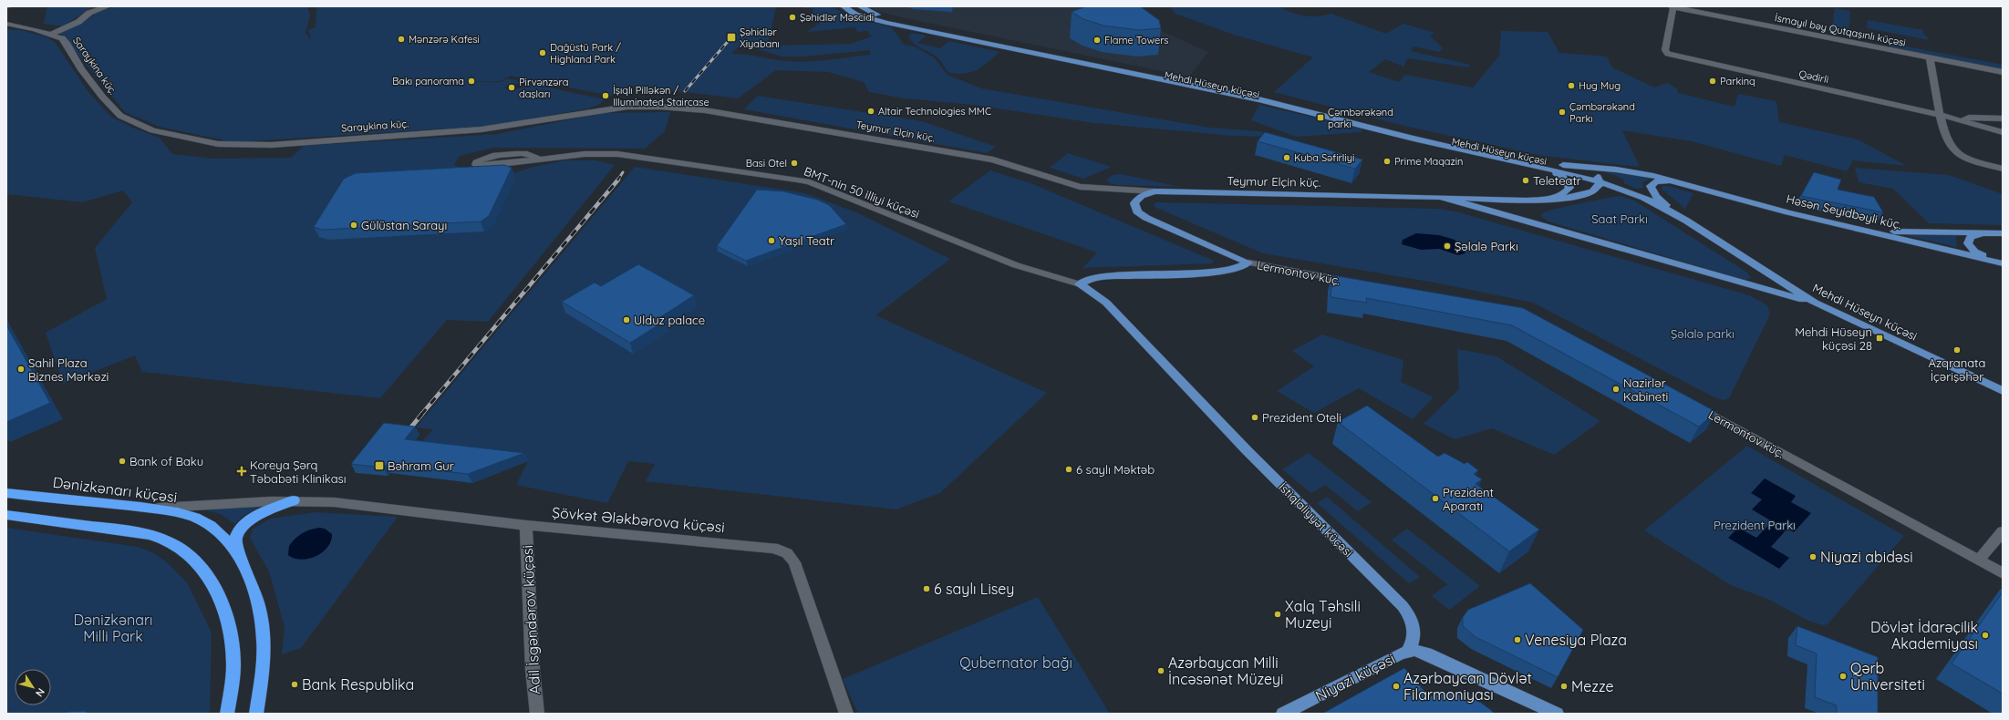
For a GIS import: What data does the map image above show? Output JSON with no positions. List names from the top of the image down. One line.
{"streets":{"highway":["Dənizkənarı küçəsi"],"main road":["Mehdi Hüseyn küçəsi","Teymur Elçin küç.","Həsən Seyidbəyli küç.","Lermontov küç.","İstiqlaliyyət küçəsi","Niyazi küçəsi"],"street":["İsmayıl bəy Qutqaşınlı küçəsi","Saraykina küç.","Qədirli","BMT-nin 50 illiyi küçəsi","Şövkət Ələkbərova küçəsi","Adil İsgəndərov küçəsi"]},"crossings":[["İsmayıl bəy Qutqaşınlı küçəsi","Qədirli"],["Saraykina küç.","Teymur Elçin küç."],["Teymur Elçin küç.","Lermontov küç."],["BMT-nin 50 illiyi küçəsi","Lermontov küç."],["BMT-nin 50 illiyi küçəsi","İstiqlaliyyət küçəsi"],["Lermontov küç.","İstiqlaliyyət küçəsi"],["Dənizkənarı küçəsi","Şövkət Ələkbərova küçəsi"],["Şövkət Ələkbərova küçəsi","Adil İsgəndərov küçəsi"],["İstiqlaliyyət küçəsi","Niyazi küçəsi"]],"parks":["Saat Parkı","Şəlalə parkı","Prezident Parkı","Dənizkənarı Milli Park","Qubernator bağı"],"places":{"other":["Şəhidlər Məscidi","Mənzərə Kafesi","Flame Towers","Dağüstü Park / Highland Park","Bakı panorama","Parkinq","Hug Mug","Pirvənzəra daşları","İşıqlı Pilləkən / Illuminated Staircase","Altair Technologies MMC","Çəmbərəkənd Parkı","Kuba Səfirliyi","Prime Maqazin","Basi Otel","Teleteatr","Gülüstan Sarayı","Yaşıl Teatr","Şəlalə Parkı","Ulduz palace","Azqranata İçərişəhər","Sahil Plaza Biznes Mərkəzi","Nazirlər Kabineti","Prezident Oteli","Bank of Baku","6 saylı Məktəb","Prezident Aparatı","Niyazi abidəsi","6 saylı Lisey","Xalq Təhsili Muzeyi","Dövlət İdarəçilik Akademiyası","Venesiya Plaza","Azərbaycan Milli İncəsənət Müzeyi","Qərb Universiteti","Bank Respublika","Azərbaycan Dövlət Filarmoniyası","Mezze"],"transit":["Şəhidlər Xiyabanı","Çəmbərəkənd parkı","Mehdi Hüseyn küçəsi 28","Bəhram Gur"],"health":["Koreya Şərq Təbabəti Klinikası"]},"north":"bottom right"}
